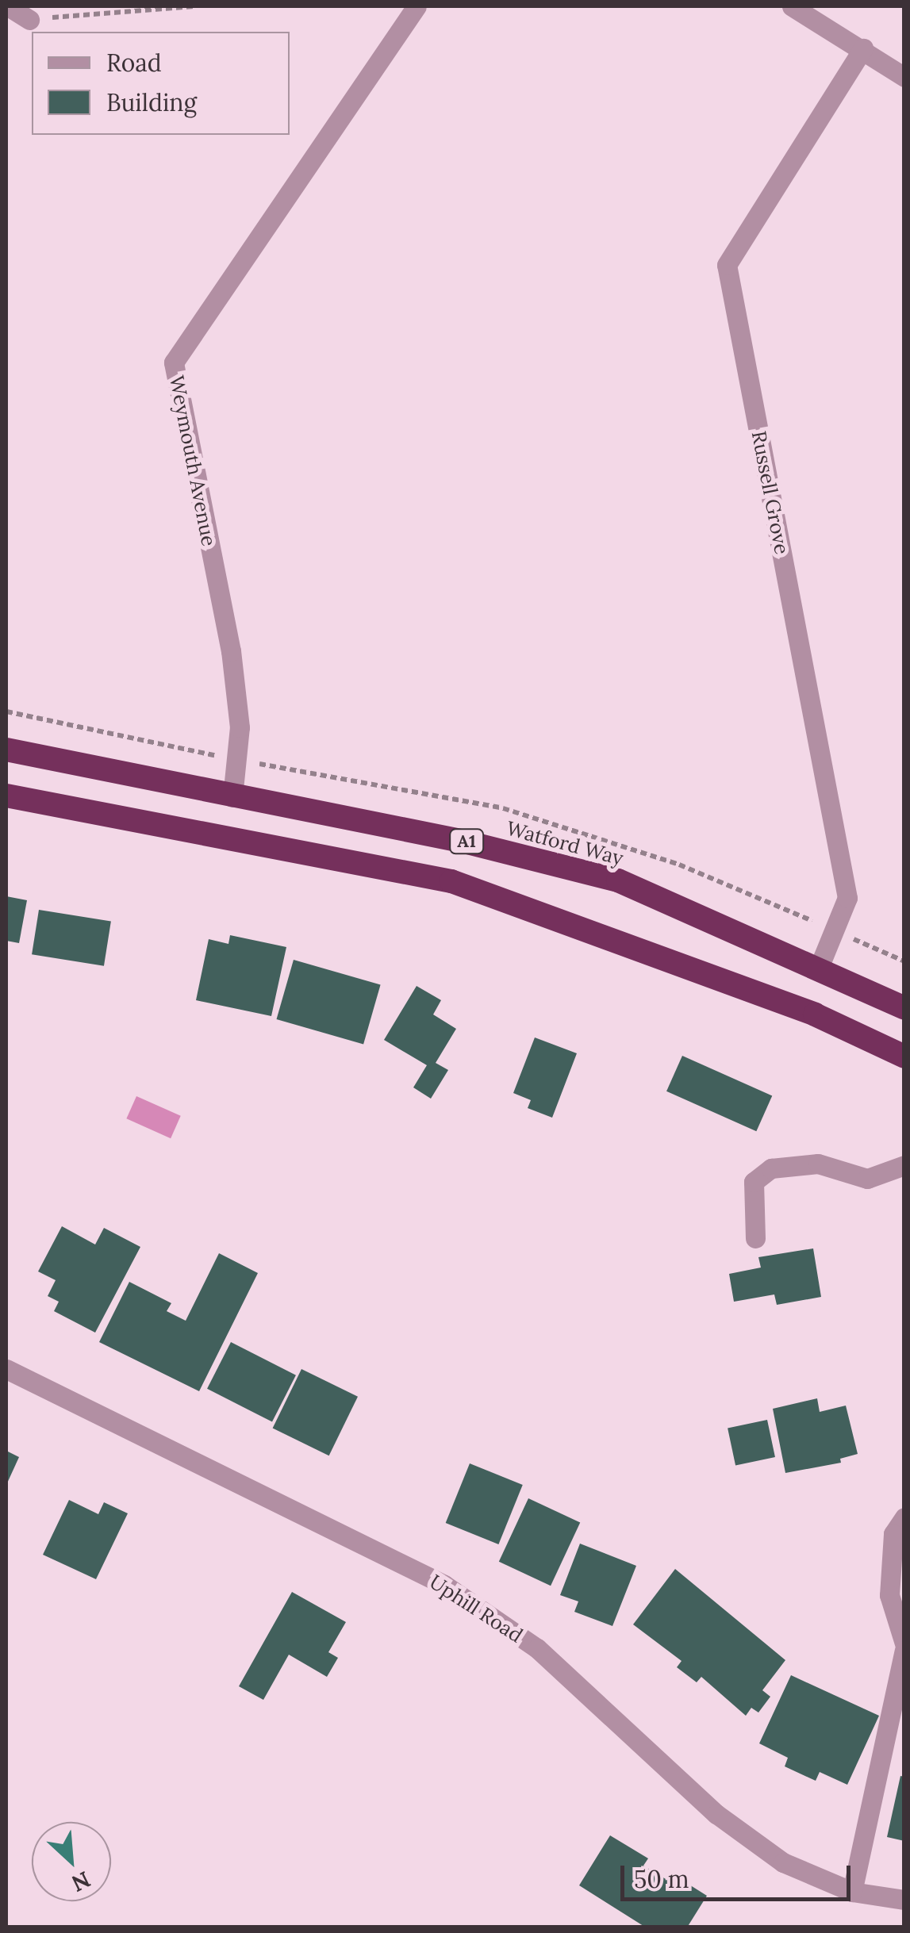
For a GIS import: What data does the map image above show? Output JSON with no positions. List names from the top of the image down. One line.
{"streets":{"highway":["A1","Watford Way"],"street":["Weymouth Avenue","Russell Grove","Uphill Road"]},"crossings":[["Weymouth Avenue","Watford Way"],["Russell Grove","Watford Way"]],"legend":["Road","Building"],"scale_bar":"50 m","north":"bottom right"}
